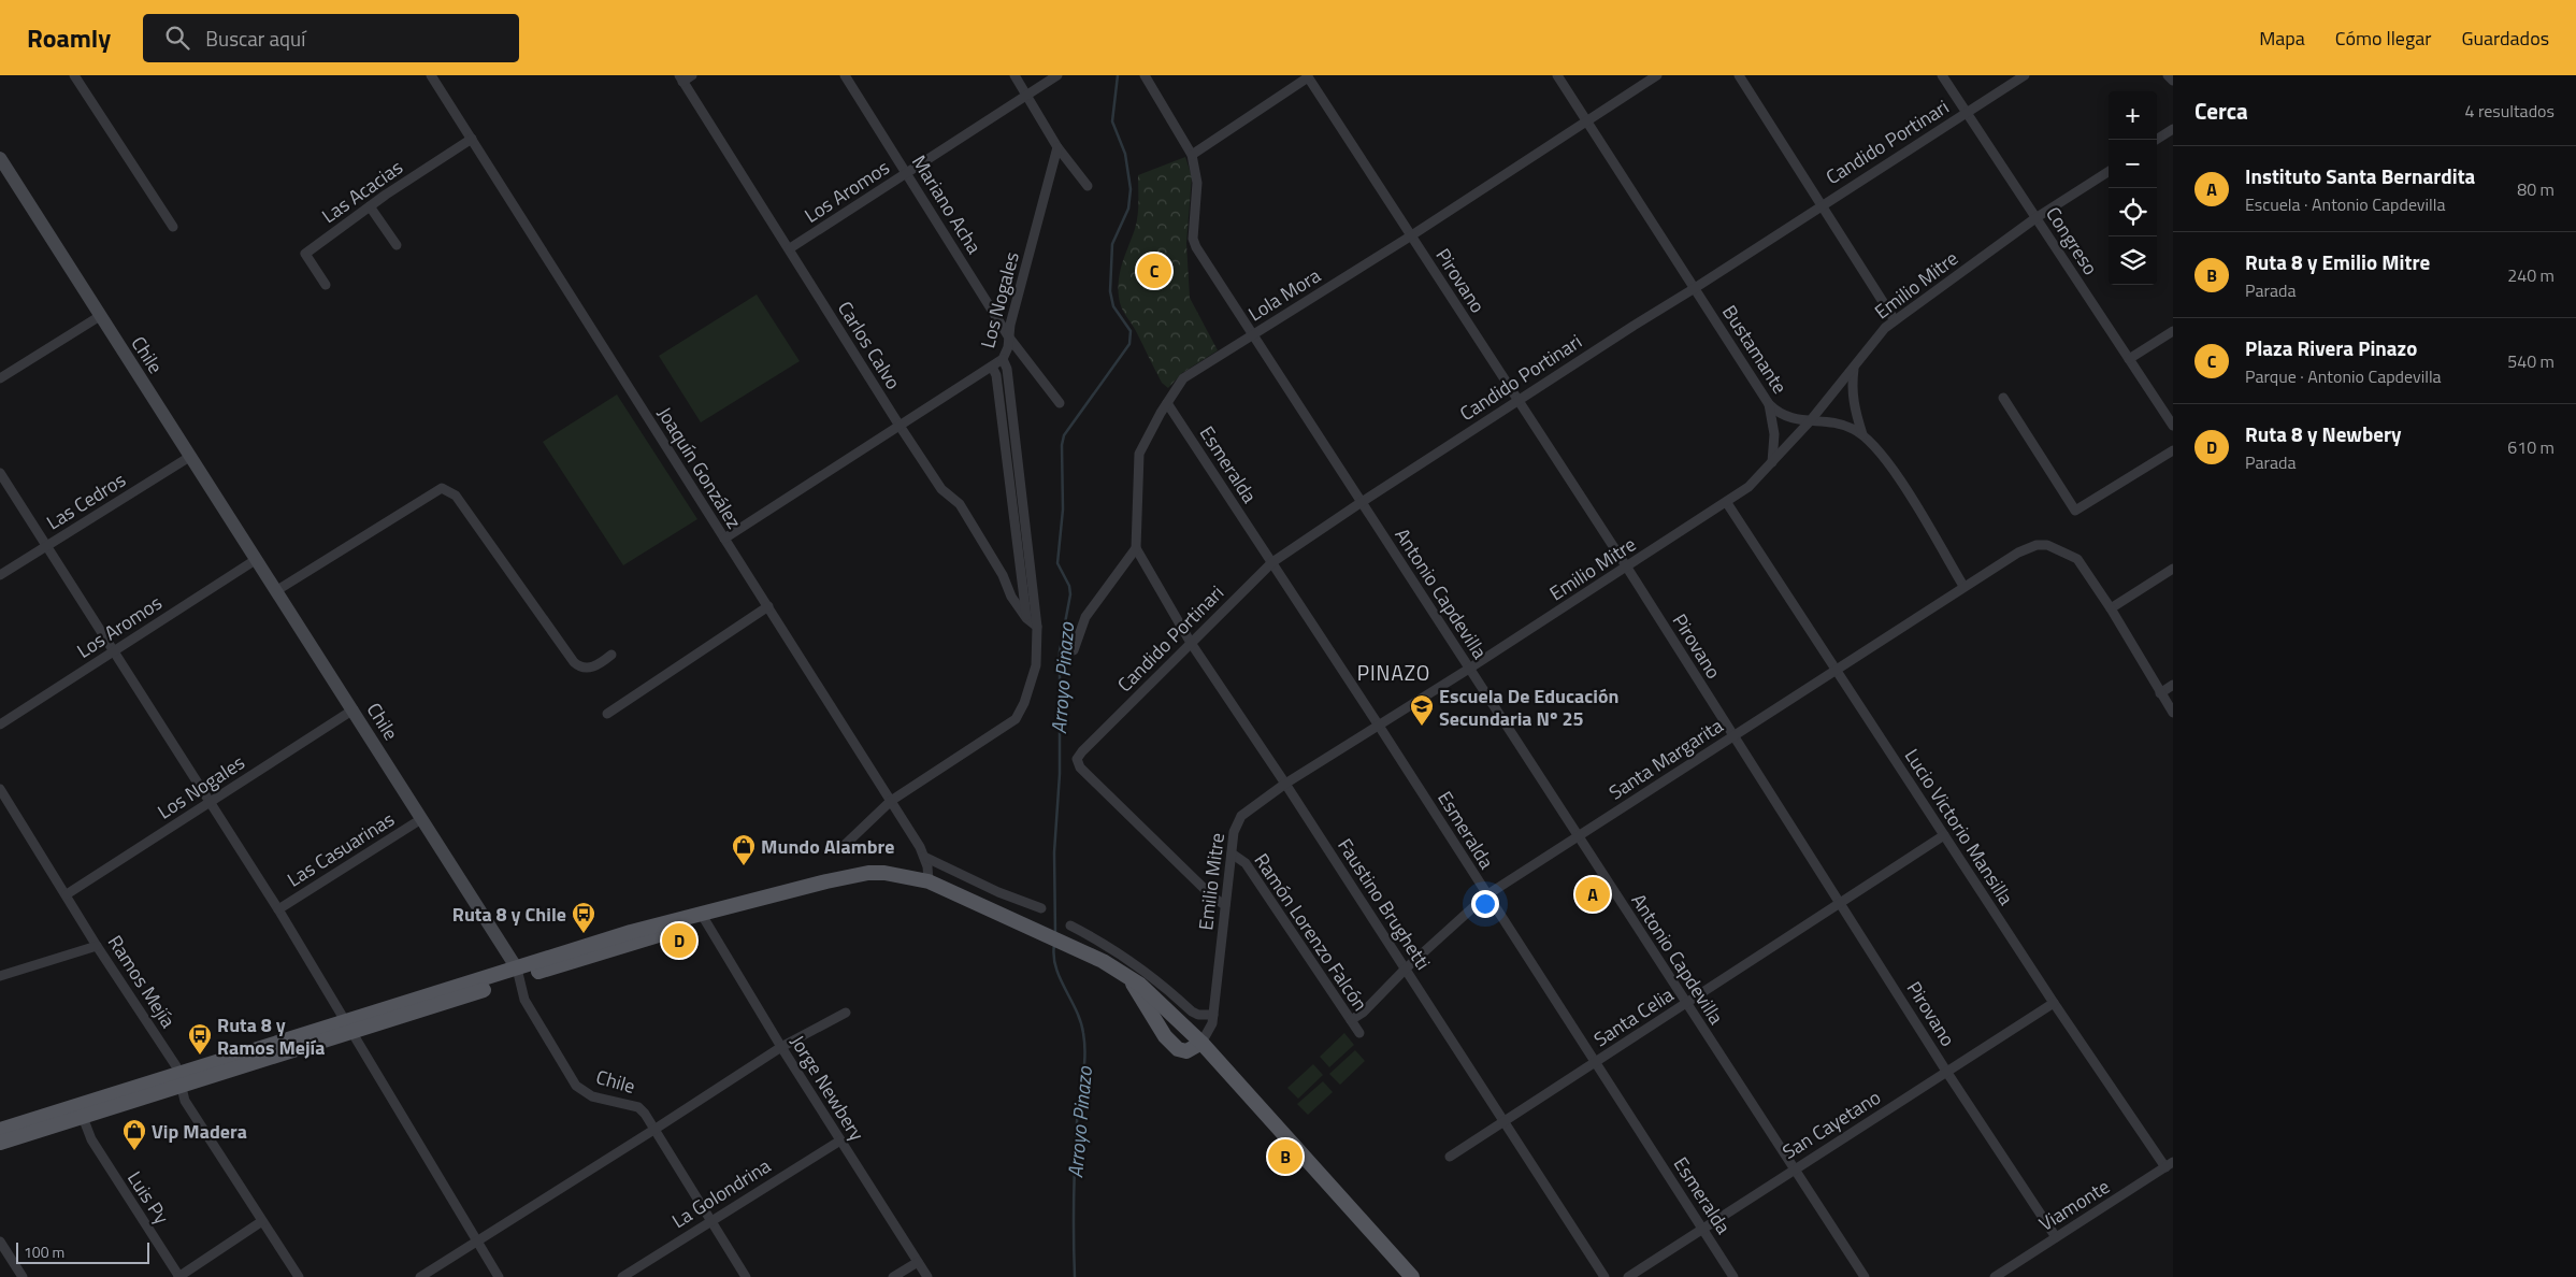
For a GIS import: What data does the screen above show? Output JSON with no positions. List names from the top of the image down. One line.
{"streets":{"street":["Candido Portinari","Las Acacias","Los Aromos","Mariano Acha","Congreso","Pirovano","Emilio Mitre","Lola Mora","Los Nogales","Carlos Calvo","Bustamante","Chile","Esmeralda","Joaquín González","Las Cedros","Antonio Capdevilla","Santa Margarita","Lucio Victorio Mansilla","Las Casuarinas","Faustino Brughetti","Ramón Lorenzo Falcón","Ramos Mejía","Santa Celia","Jorge Newbery","San Cayetano","La Golondrina","Luis Py","Viamonte"]},"crossings":[["Candido Portinari","Congreso"],["Candido Portinari","Pirovano"],["Candido Portinari","Emilio Mitre"],["Candido Portinari","Bustamante"],["Candido Portinari","Esmeralda"],["Candido Portinari","Antonio Capdevilla"],["Candido Portinari","Faustino Brughetti"],["Las Acacias","Joaquín González"],["Los Aromos","Mariano Acha"],["Los Aromos","Carlos Calvo"],["Los Aromos","Chile"],["Mariano Acha","Los Nogales"],["Congreso","Emilio Mitre"],["Pirovano","Emilio Mitre"],["Pirovano","Lola Mora"],["Pirovano","Santa Margarita"],["Pirovano","Santa Celia"],["Pirovano","San Cayetano"],["Pirovano","Viamonte"],["Emilio Mitre","Bustamante"],["Emilio Mitre","Esmeralda"],["Emilio Mitre","Antonio Capdevilla"],["Emilio Mitre","Lucio Victorio Mansilla"],["Emilio Mitre","Faustino Brughetti"],["Emilio Mitre","Ramón Lorenzo Falcón"],["Lola Mora","Bustamante"],["Lola Mora","Esmeralda"],["Lola Mora","Antonio Capdevilla"],["Lola Mora","Faustino Brughetti"],["Los Nogales","Carlos Calvo"],["Los Nogales","Chile"],["Los Nogales","Joaquín González"],["Los Nogales","Ramos Mejía"],["Bustamante","Santa Margarita"],["Chile","Las Cedros"],["Chile","Las Casuarinas"],["Chile","La Golondrina"],["Esmeralda","Santa Margarita"],["Esmeralda","Santa Celia"],["Esmeralda","San Cayetano"],["Antonio Capdevilla","Santa Margarita"],["Antonio Capdevilla","Santa Celia"],["Antonio Capdevilla","San Cayetano"],["Santa Margarita","Lucio Victorio Mansilla"],["Santa Margarita","Faustino Brughetti"],["Santa Margarita","Ramón Lorenzo Falcón"],["Lucio Victorio Mansilla","Santa Celia"],["Lucio Victorio Mansilla","San Cayetano"],["Lucio Victorio Mansilla","Viamonte"],["Faustino Brughetti","Santa Celia"],["Jorge Newbery","La Golondrina"]],"districts":["PINAZO"],"water":["Arroyo Pinazo"],"places":{"school or university":["Escuela De Educación Secundaria Nº 25"],"shop":["Mundo Alambre","Vip Madera"],"bus stop":["Ruta 8 y Chile","Ruta 8 y Ramos Mejía"]},"scale_bar":"100 m","page":{"header":"Roamly","search":"Buscar aquí","nav":["Mapa","Cómo llegar","Guardados"],"heading":["Cerca","4 resultados"],"map_buttons":["+","−"],"list":[{"mark":"A","name":"Instituto Santa Bernardita","note":"Escuela · Antonio Capdevilla","value":"80 m"},{"mark":"B","name":"Ruta 8 y Emilio Mitre","note":"Parada","value":"240 m"},{"mark":"C","name":"Plaza Rivera Pinazo","note":"Parque · Antonio Capdevilla","value":"540 m"},{"mark":"D","name":"Ruta 8 y Newbery","note":"Parada","value":"610 m"}],"pins":["C","A","D","B"],"scale":"100 m"}}
